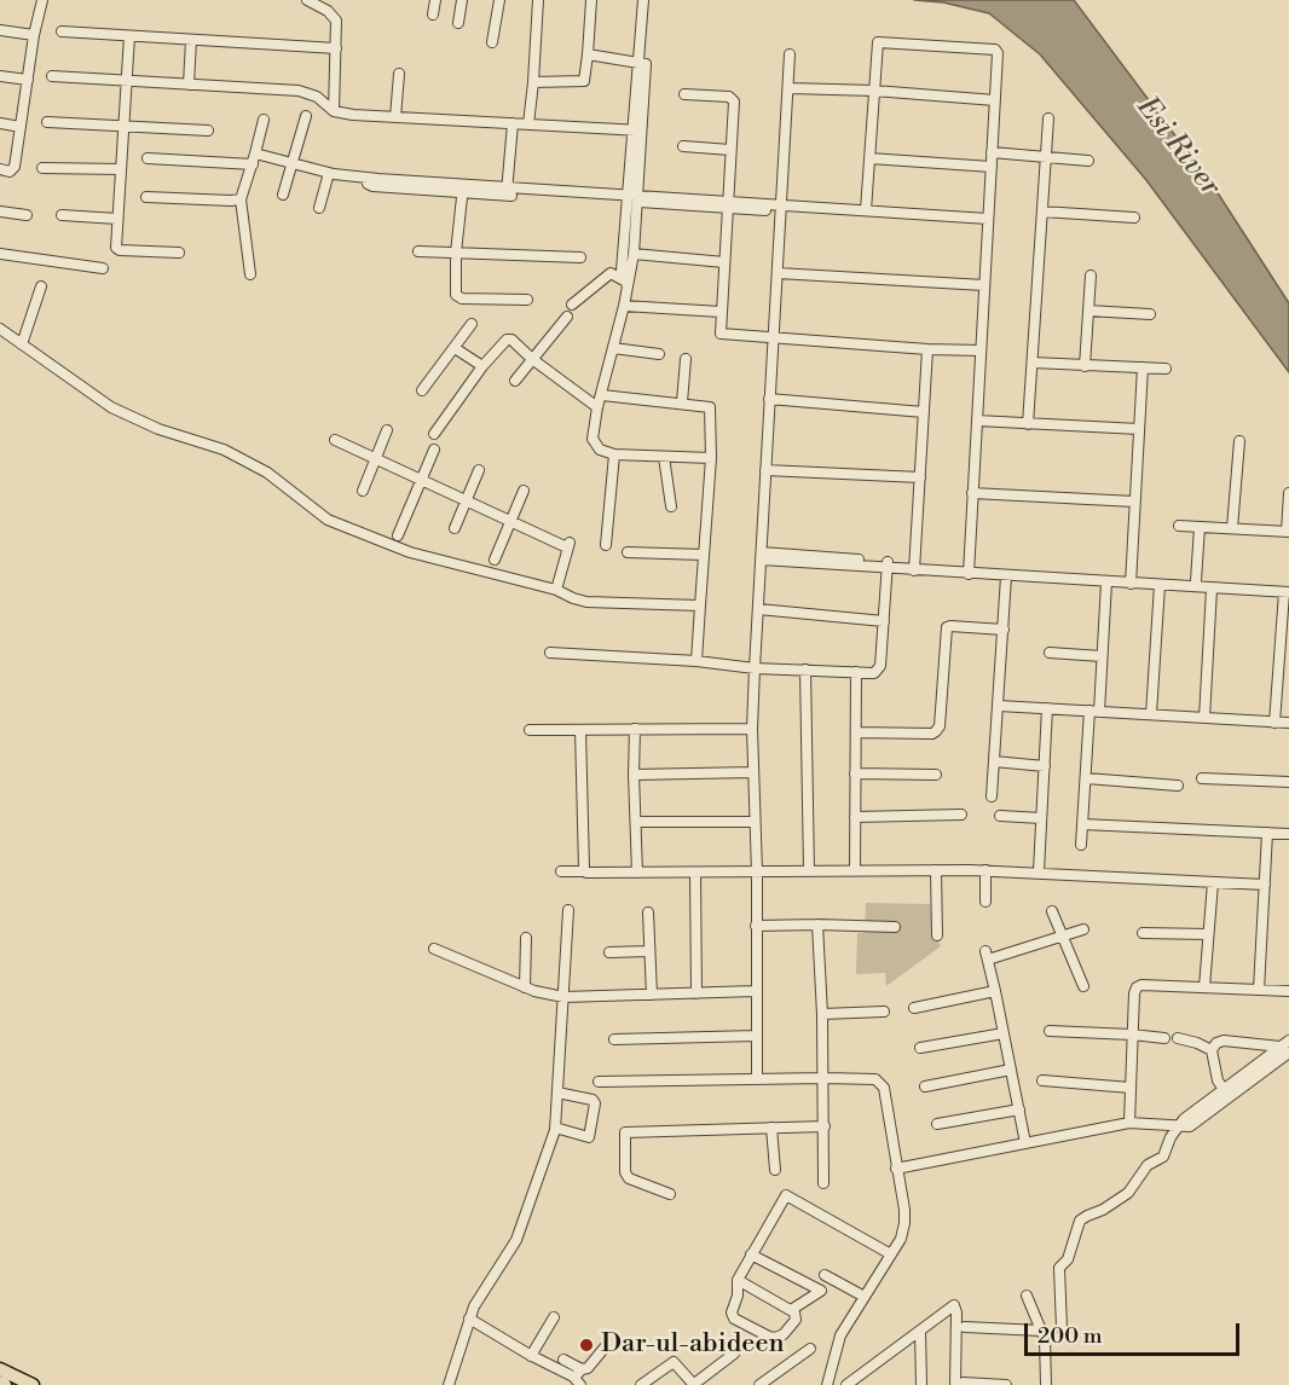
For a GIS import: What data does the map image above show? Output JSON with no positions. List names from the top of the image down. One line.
{"water":["Esi River"],"places":["Dar-ul-abideen"],"scale_bar":"200 m"}
